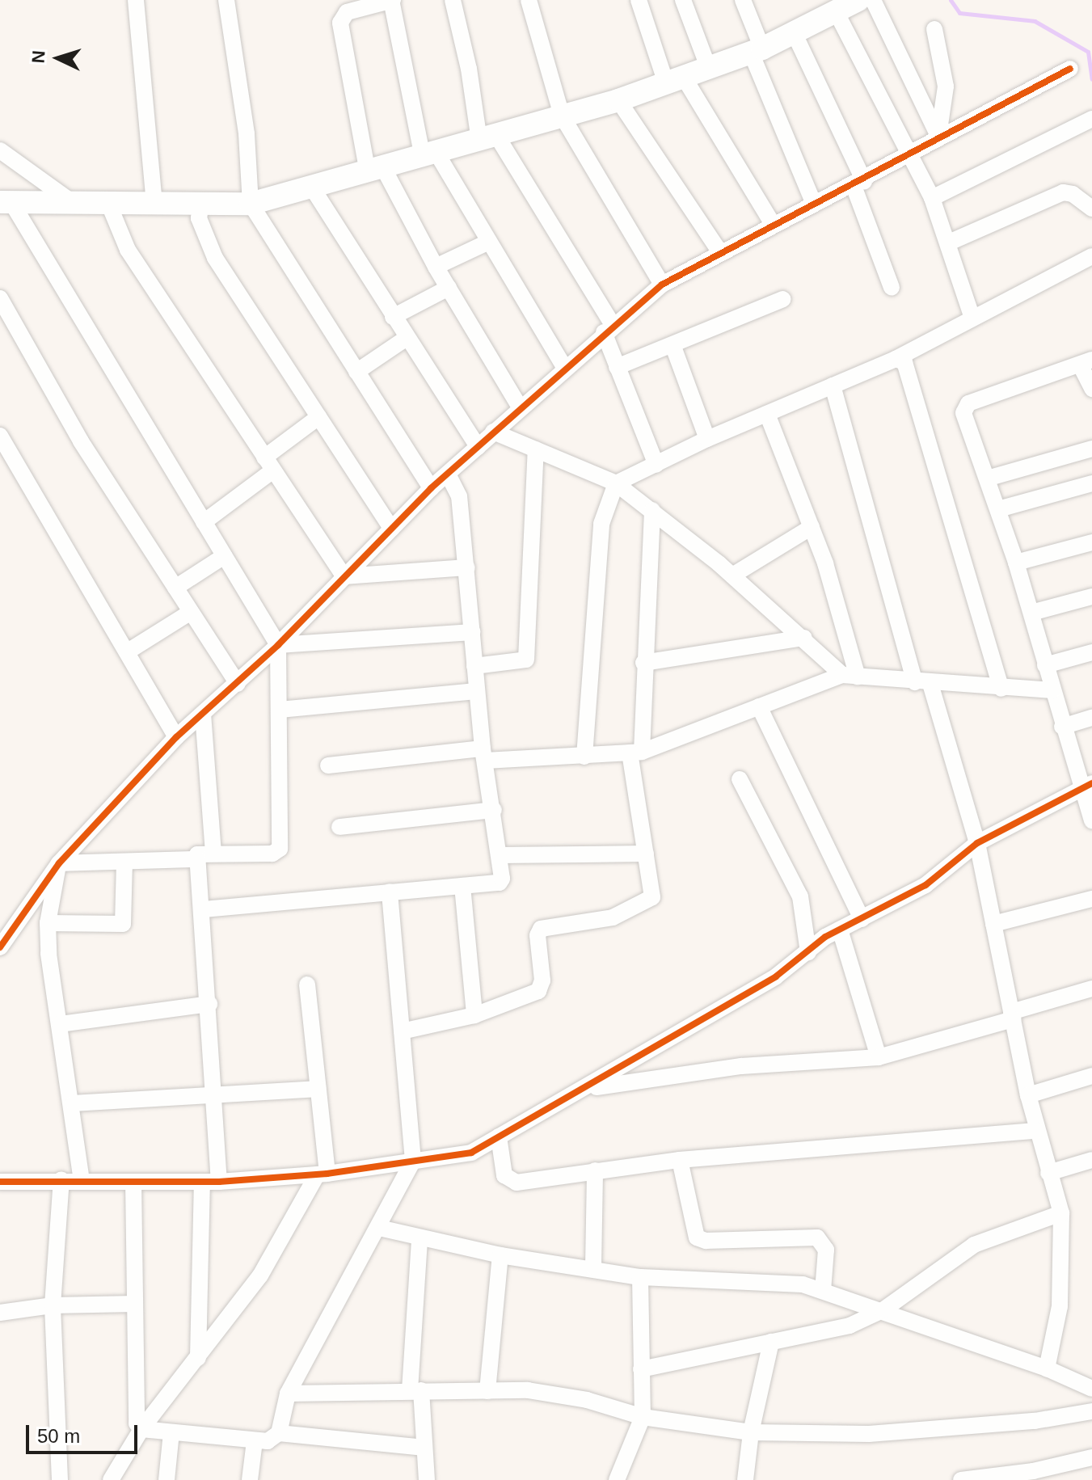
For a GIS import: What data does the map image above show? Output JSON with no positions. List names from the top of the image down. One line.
{"scale_bar":"50 m","north":"left"}
